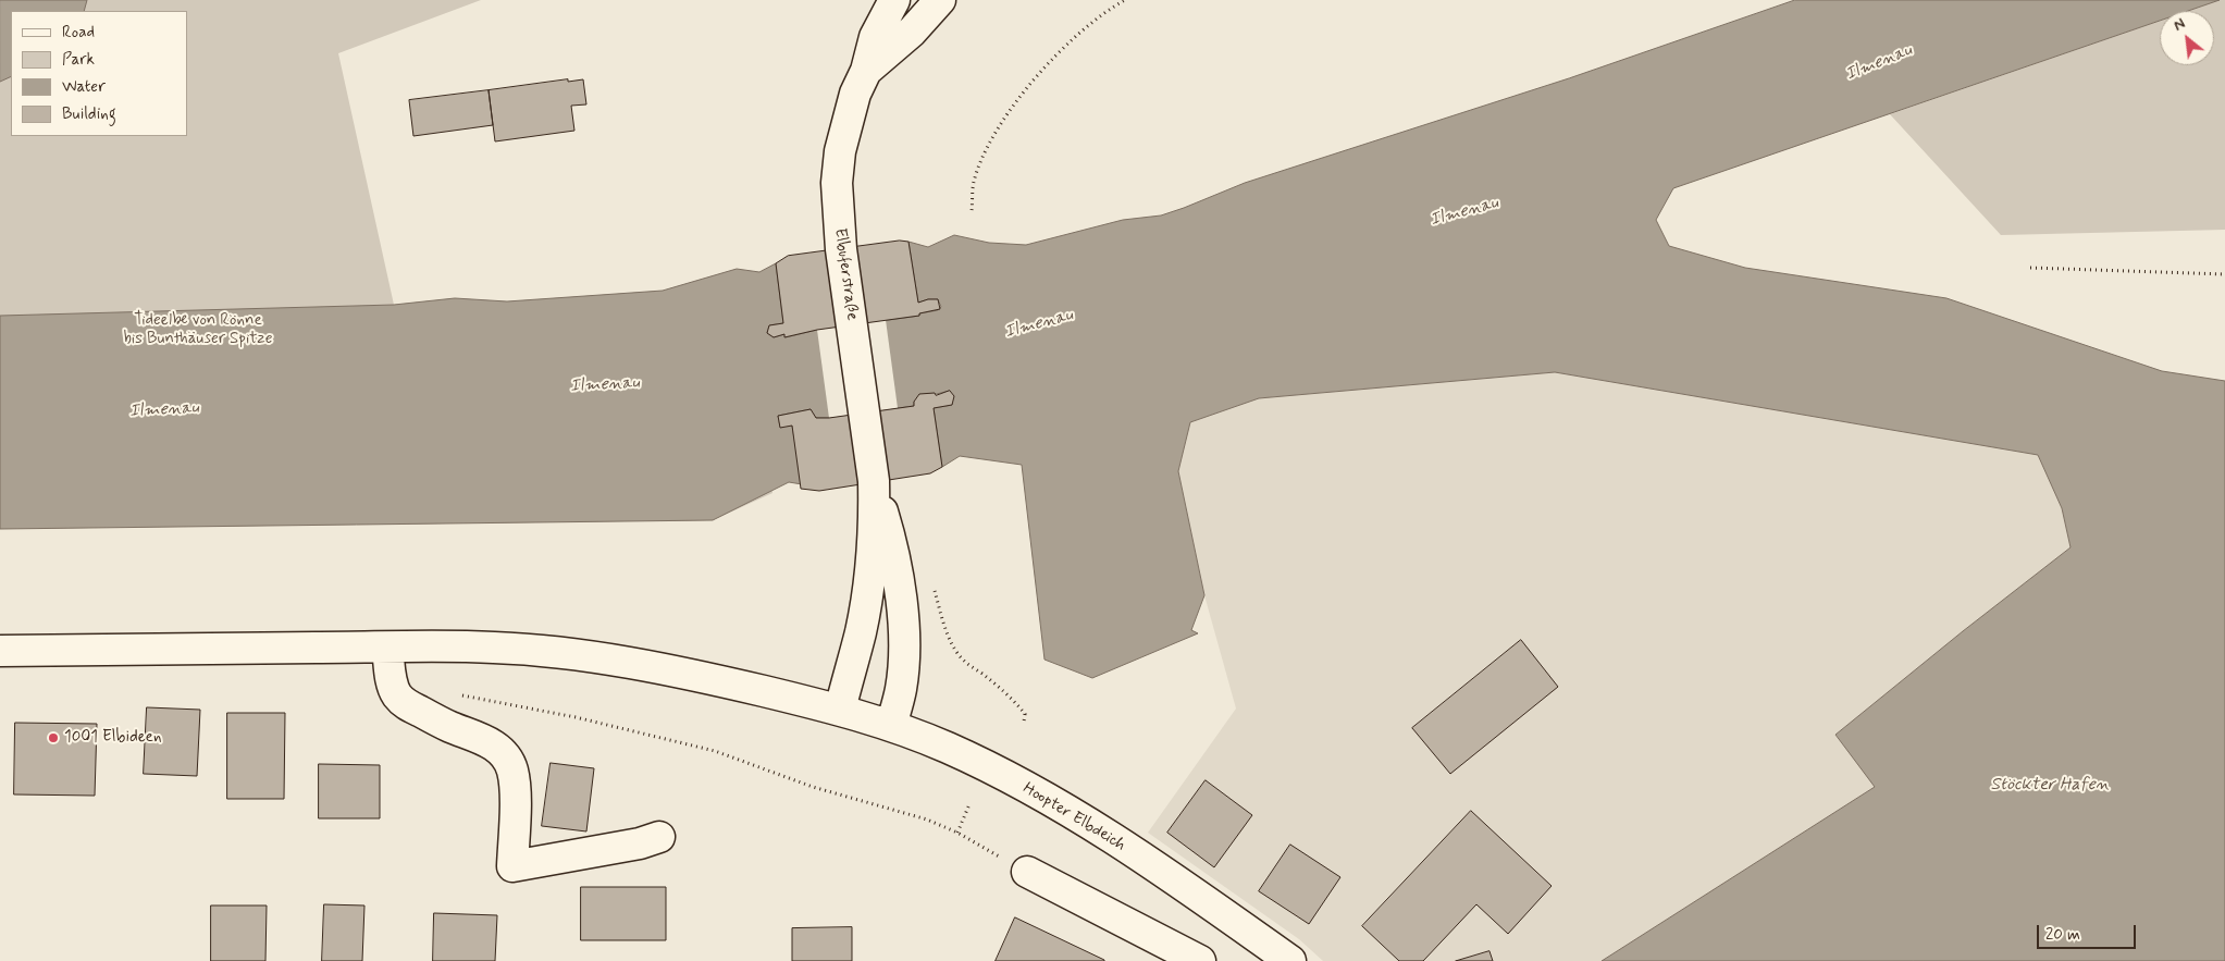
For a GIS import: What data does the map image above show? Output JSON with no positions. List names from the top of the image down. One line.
{"streets":{"street":["Elbuferstraße","Hoopter Elbdeich"]},"crossings":[["Elbuferstraße","Hoopter Elbdeich"]],"water":["Ilmenau","Stöckter Hafen"],"parks":["Tideelbe von Rönne bis Bunthäuser Spitze"],"places":["1001 Elbideen"],"legend":["Road","Park","Water","Building"],"scale_bar":"20 m","north":"top left"}
